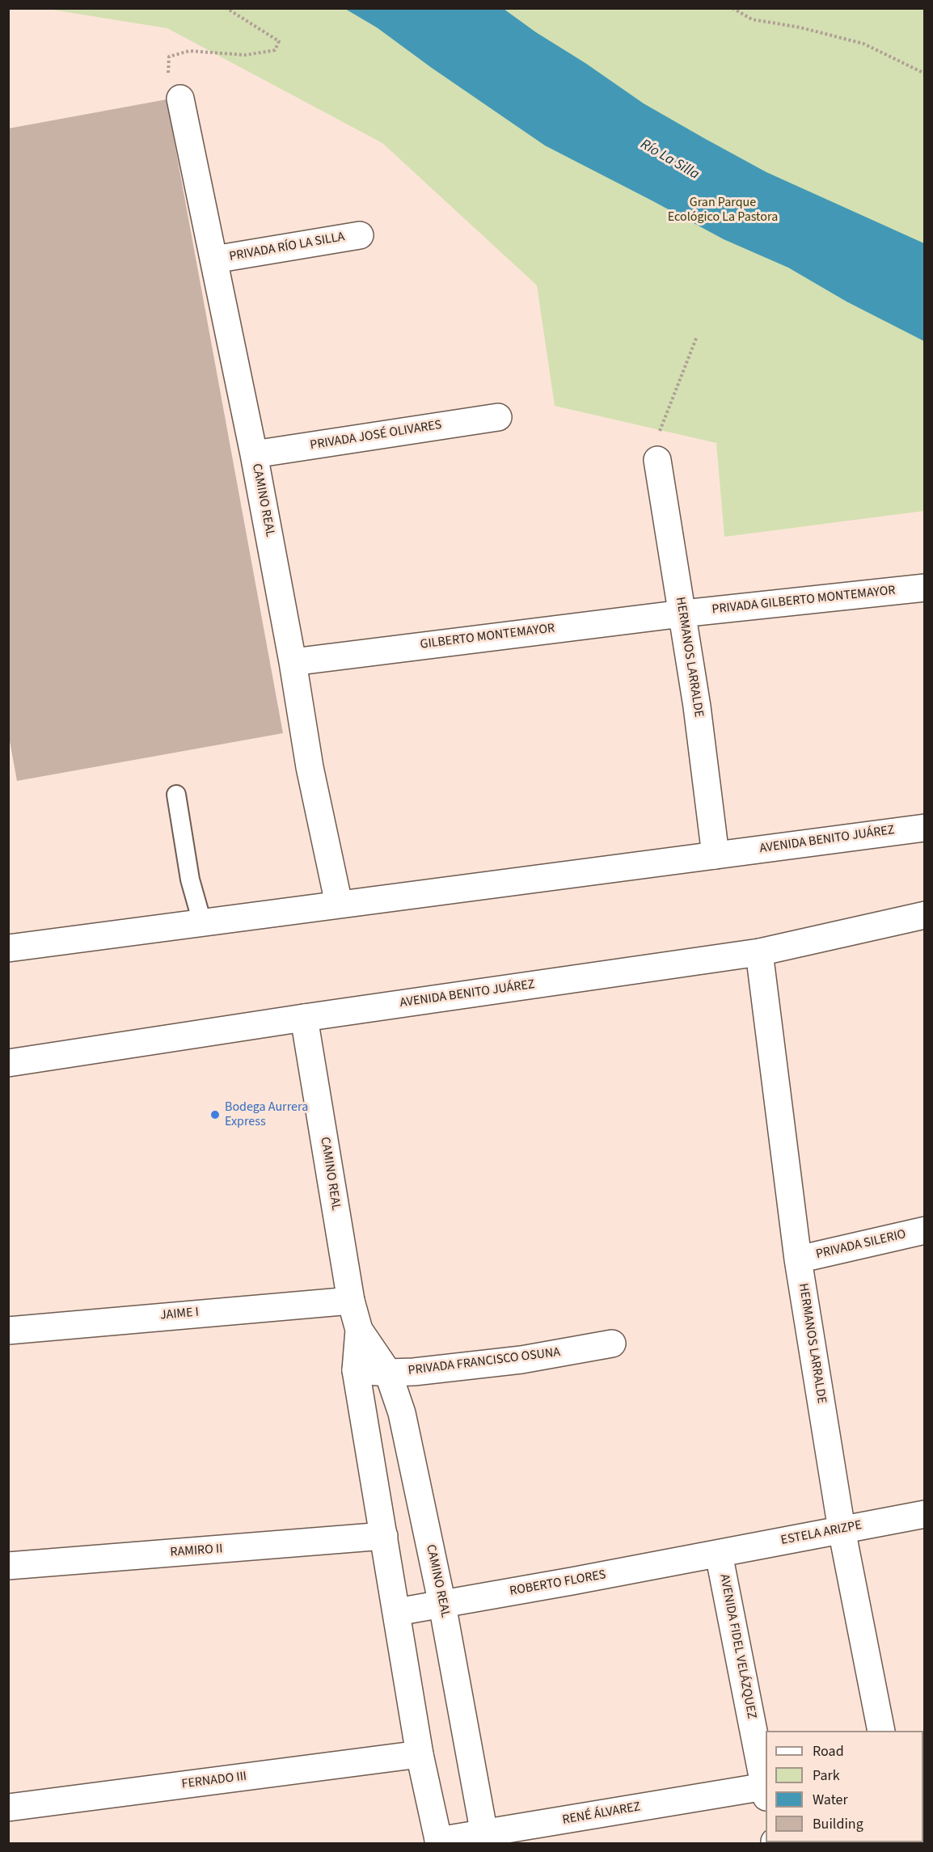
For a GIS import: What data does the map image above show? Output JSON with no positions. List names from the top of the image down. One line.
{"streets":{"street":["PRIVADA RÍO LA SILLA","PRIVADA JOSÉ OLIVARES","CAMINO REAL","PRIVADA GILBERTO MONTEMAYOR","GILBERTO MONTEMAYOR","HERMANOS LARRALDE","AVENIDA BENITO JUÁREZ","PRIVADA SILERIO","JAIME I","PRIVADA FRANCISCO OSUNA","ESTELA ARIZPE","RAMIRO II","ROBERTO FLORES","AVENIDA FIDEL VELÁZQUEZ","FERNADO III","RENÉ ÁLVAREZ"]},"crossings":[["PRIVADA RÍO LA SILLA","CAMINO REAL"],["PRIVADA JOSÉ OLIVARES","CAMINO REAL"],["CAMINO REAL","GILBERTO MONTEMAYOR"],["CAMINO REAL","AVENIDA BENITO JUÁREZ"],["CAMINO REAL","JAIME I"],["CAMINO REAL","PRIVADA FRANCISCO OSUNA"],["CAMINO REAL","RAMIRO II"],["CAMINO REAL","ROBERTO FLORES"],["CAMINO REAL","FERNADO III"],["CAMINO REAL","RENÉ ÁLVAREZ"],["PRIVADA GILBERTO MONTEMAYOR","GILBERTO MONTEMAYOR"],["PRIVADA GILBERTO MONTEMAYOR","HERMANOS LARRALDE"],["GILBERTO MONTEMAYOR","HERMANOS LARRALDE"],["HERMANOS LARRALDE","AVENIDA BENITO JUÁREZ"],["HERMANOS LARRALDE","PRIVADA SILERIO"],["HERMANOS LARRALDE","ESTELA ARIZPE"],["ESTELA ARIZPE","ROBERTO FLORES"],["ESTELA ARIZPE","AVENIDA FIDEL VELÁZQUEZ"],["ROBERTO FLORES","AVENIDA FIDEL VELÁZQUEZ"],["AVENIDA FIDEL VELÁZQUEZ","RENÉ ÁLVAREZ"]],"water":["Río La Silla"],"parks":["Gran Parque Ecológico La Pastora"],"places":["Bodega Aurrera Express"],"legend":["Road","Park","Water","Building"]}
